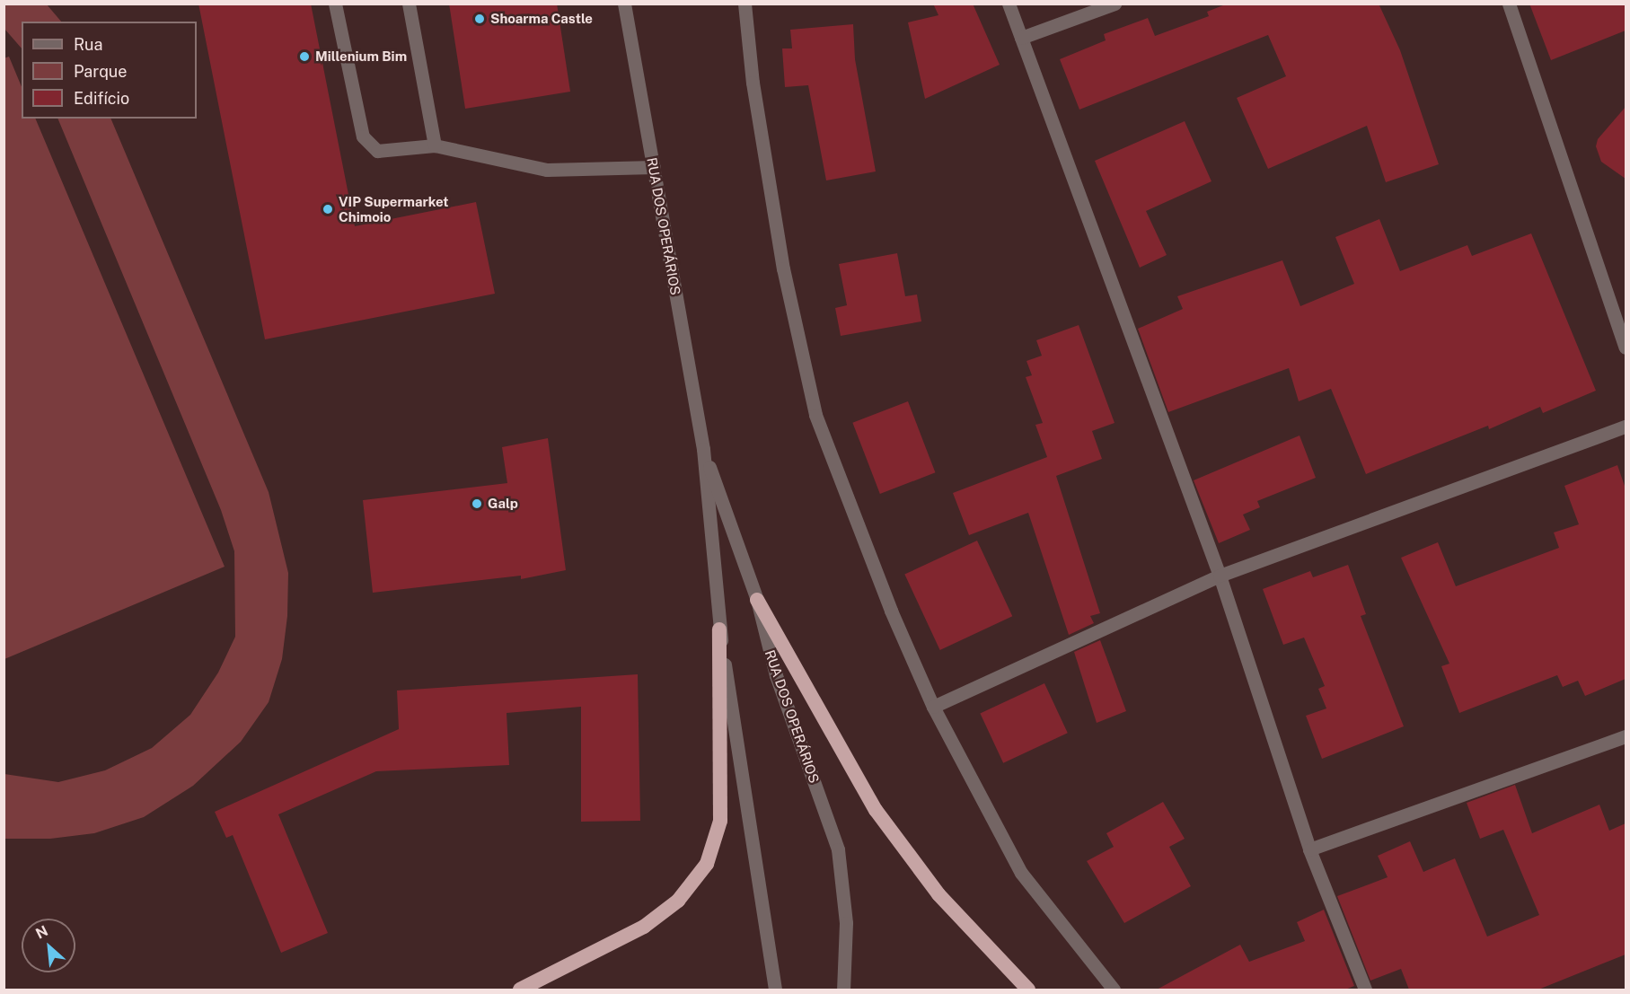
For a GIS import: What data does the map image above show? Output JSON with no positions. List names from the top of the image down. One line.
{"streets":{"street":["RUA DOS OPERÁRIOS"]},"places":["Shoarma Castle","Millenium Bim","VIP Supermarket Chimoio","Galp"],"legend":["Rua","Parque","Edifício"],"north":"top left"}
